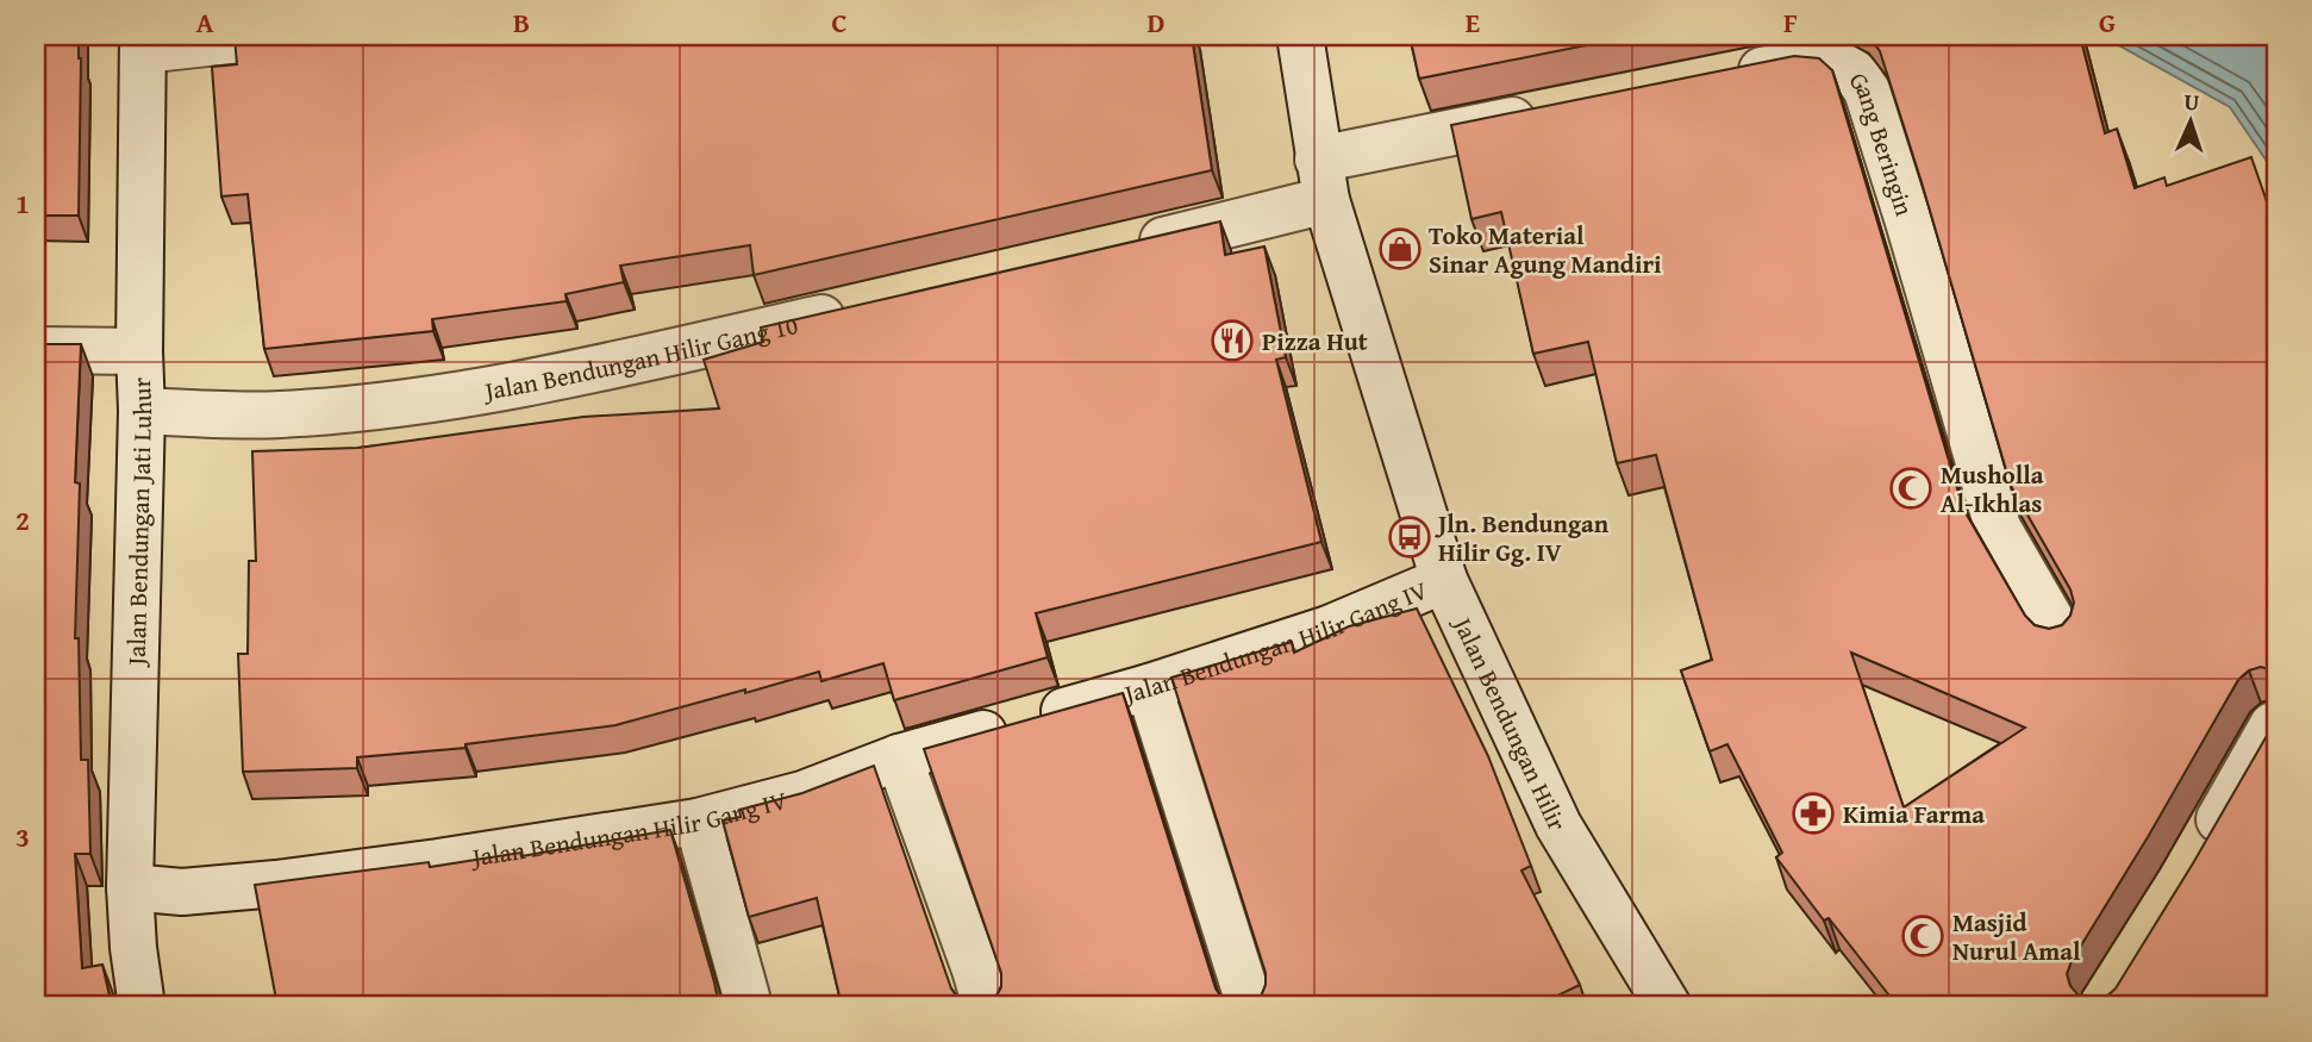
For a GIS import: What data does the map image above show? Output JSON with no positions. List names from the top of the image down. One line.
{"streets":{"street":["Gang Beringin","Jalan Bendungan Hilir Gang 10","Jalan Bendungan Jati Luhur","Jalan Bendungan Hilir Gang IV","Jalan Bendungan Hilir"]},"crossings":[["Jalan Bendungan Hilir Gang 10","Jalan Bendungan Jati Luhur"],["Jalan Bendungan Jati Luhur","Jalan Bendungan Hilir Gang IV"],["Jalan Bendungan Hilir Gang IV","Jalan Bendungan Hilir"]],"places":{"shop":["Toko Material Sinar Agung Mandiri"],"restaurant":["Pizza Hut"],"mosque":["Musholla Al-Ikhlas","Masjid Nurul Amal"],"bus stop":["Jln. Bendungan Hilir Gg. IV"],"pharmacy":["Kimia Farma"]},"north":"top","grid":{"columns":["A","B","C","D","E","F","G"],"rows":["1","2","3"]}}
